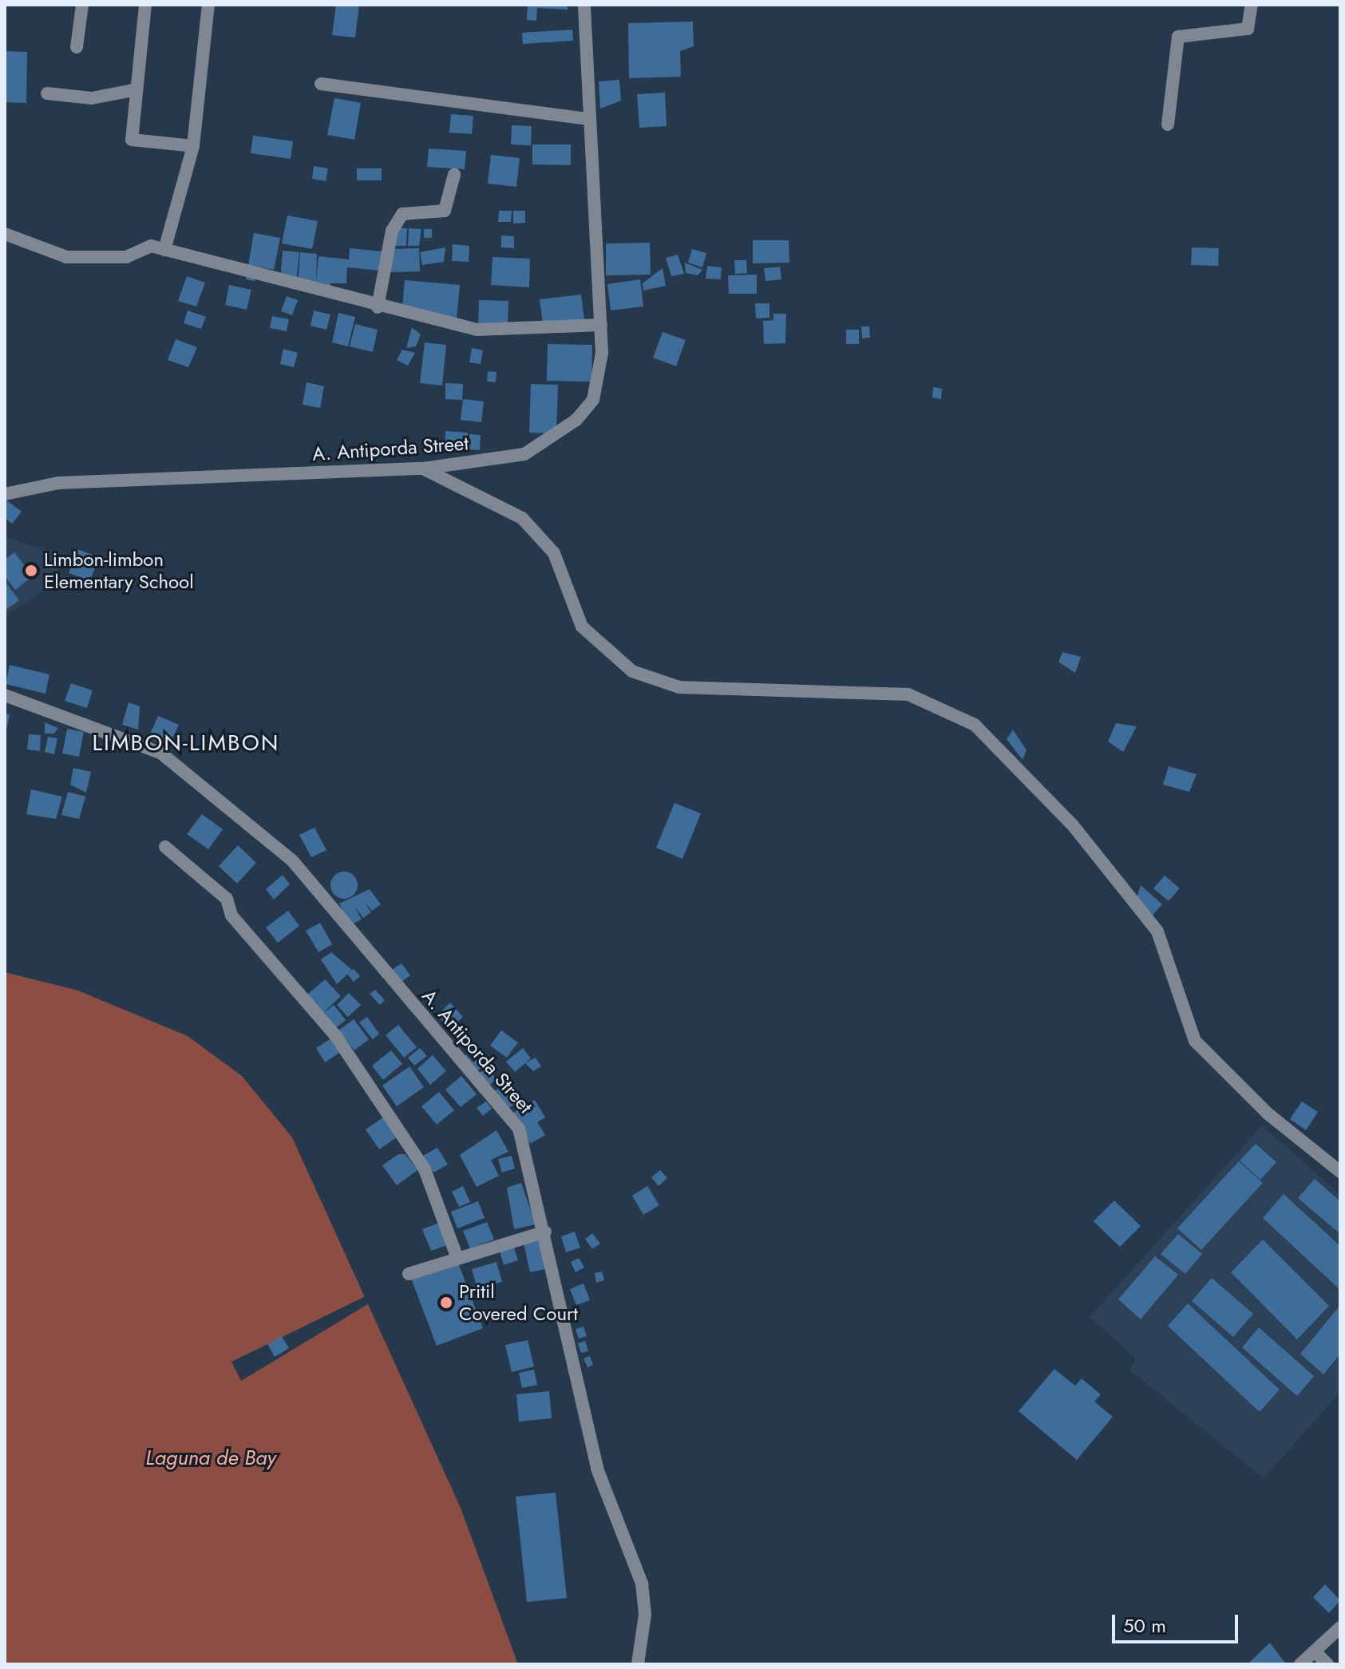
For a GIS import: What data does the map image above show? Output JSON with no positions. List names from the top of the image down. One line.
{"streets":{"street":["A. Antiporda Street"]},"districts":["LIMBON-LIMBON"],"water":["Laguna de Bay"],"places":["Limbon-limbon Elementary School","Pritil Covered Court"],"scale_bar":"50 m"}
